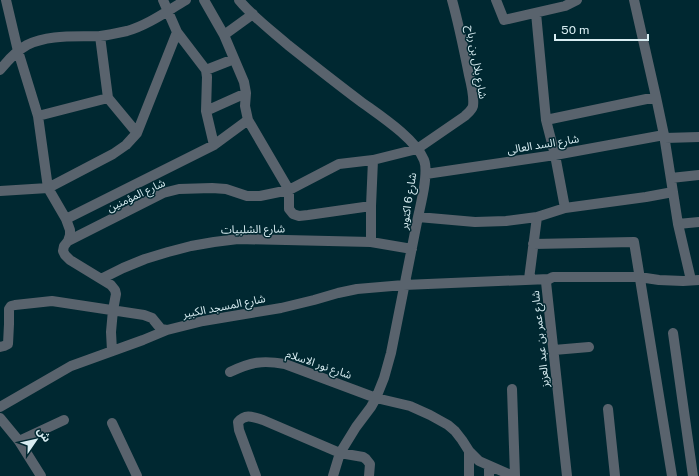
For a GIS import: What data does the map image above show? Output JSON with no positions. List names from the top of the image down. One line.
{"streets":{"street":["شارع بلال بن رباح","شارع السد العالى","شارع المؤمنين","شارع 6 اكتوبر","شارع الشلبيات","شارع المسجد الكبير","شارع عمر بن عبد العزيز","شارع نور الاسلام"]},"crossings":[["شارع بلال بن رباح","شارع المؤمنين"],["شارع بلال بن رباح","شارع 6 اكتوبر"],["شارع السد العالى","شارع 6 اكتوبر"],["شارع المؤمنين","شارع 6 اكتوبر"],["شارع 6 اكتوبر","شارع الشلبيات"],["شارع 6 اكتوبر","شارع المسجد الكبير"],["شارع 6 اكتوبر","شارع نور الاسلام"],["شارع المسجد الكبير","شارع عمر بن عبد العزيز"]],"scale_bar":"50 m","north":"top right"}
